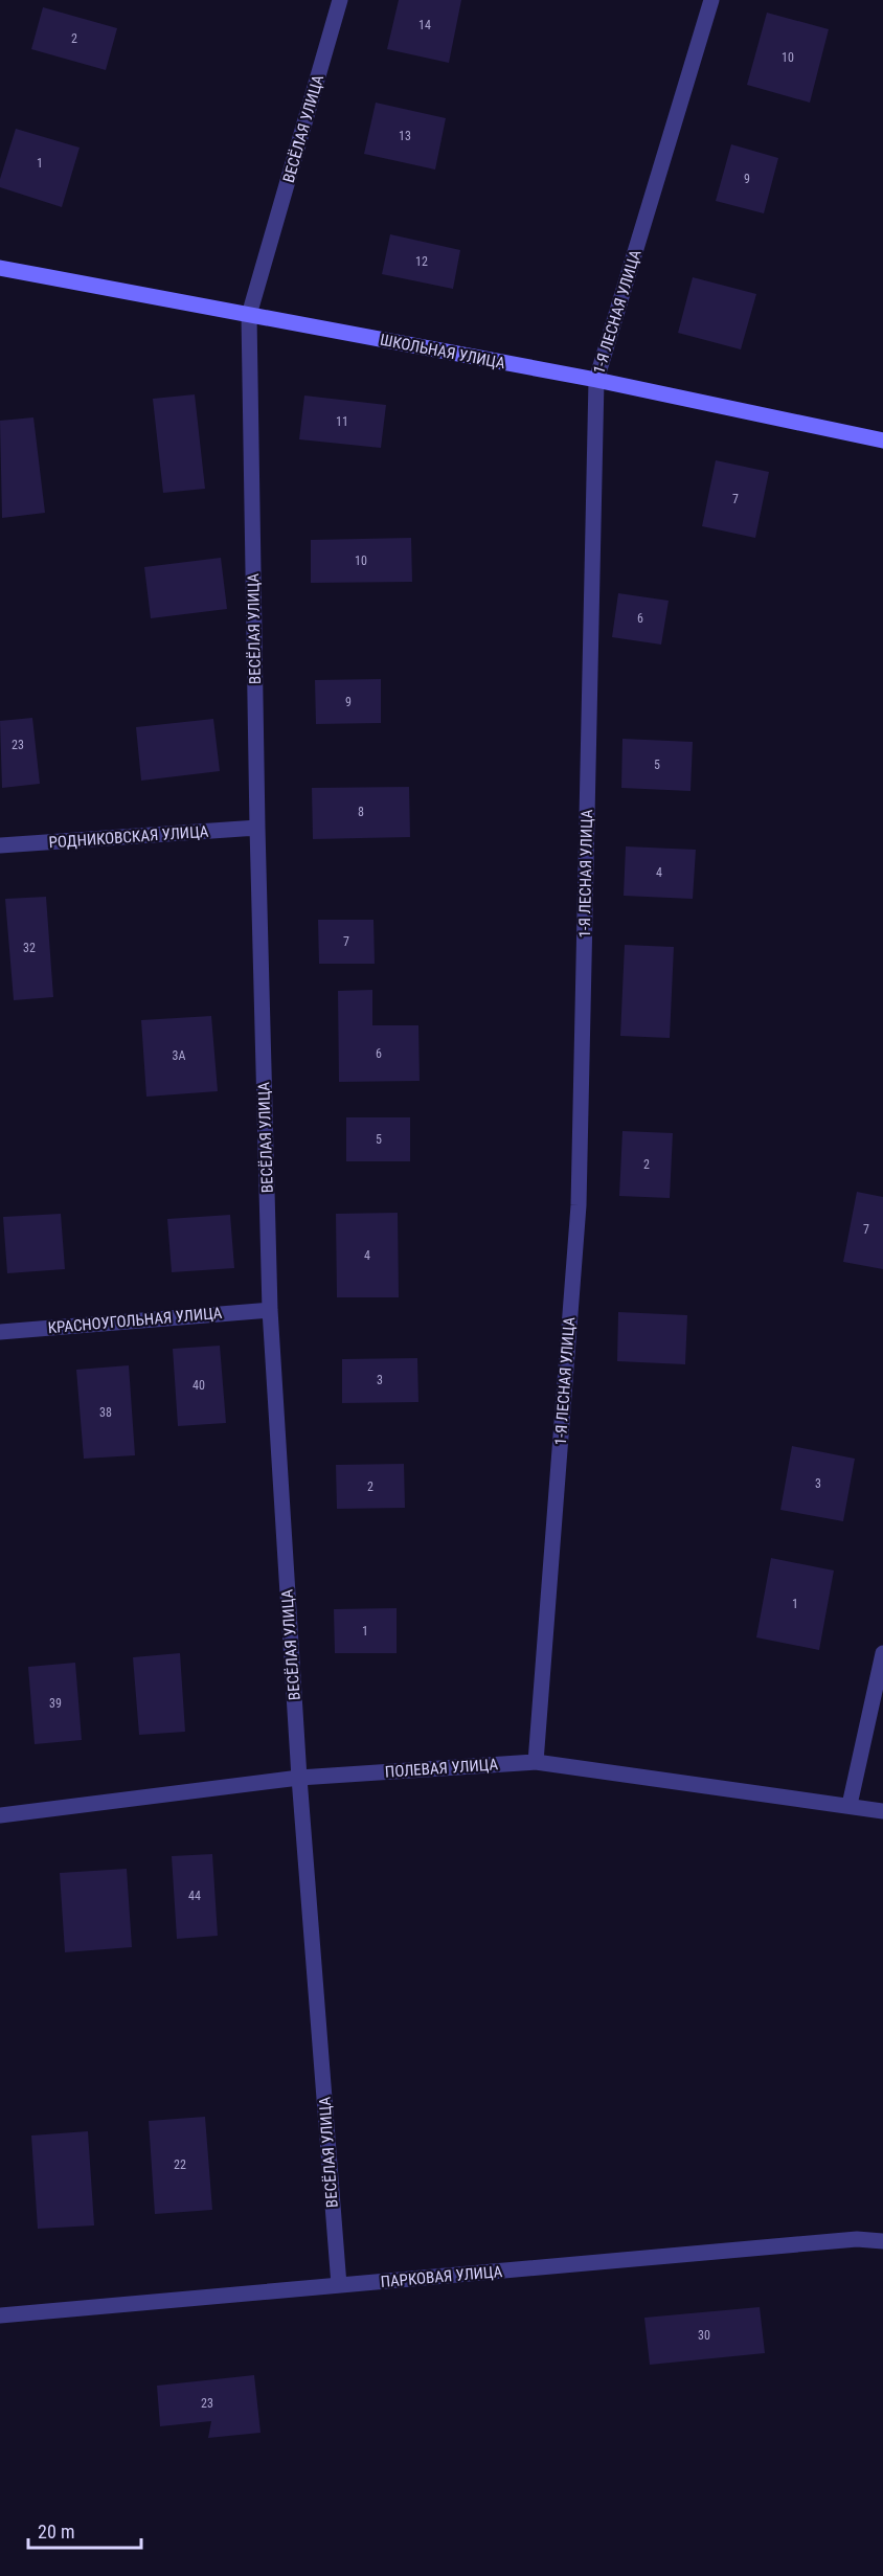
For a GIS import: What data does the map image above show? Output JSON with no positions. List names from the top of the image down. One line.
{"streets":{"street":["ВЕСЁЛАЯ УЛИЦА","1-Я ЛЕСНАЯ УЛИЦА","ШКОЛЬНАЯ УЛИЦА","РОДНИКОВСКАЯ УЛИЦА","КРАСНОУГОЛЬНАЯ УЛИЦА","ПОЛЕВАЯ УЛИЦА","ПАРКОВАЯ УЛИЦА"]},"crossings":[["ВЕСЁЛАЯ УЛИЦА","ШКОЛЬНАЯ УЛИЦА"],["ВЕСЁЛАЯ УЛИЦА","РОДНИКОВСКАЯ УЛИЦА"],["ВЕСЁЛАЯ УЛИЦА","КРАСНОУГОЛЬНАЯ УЛИЦА"],["ВЕСЁЛАЯ УЛИЦА","ПОЛЕВАЯ УЛИЦА"],["ВЕСЁЛАЯ УЛИЦА","ПАРКОВАЯ УЛИЦА"],["1-Я ЛЕСНАЯ УЛИЦА","ШКОЛЬНАЯ УЛИЦА"],["1-Я ЛЕСНАЯ УЛИЦА","ПОЛЕВАЯ УЛИЦА"]],"house_numbers":["14","2","10","13","1","9","12","11","7","10","6","9","23","5","8","4","7","32","6","3А","5","2","7","4","3","40","38","3","2","1","1","39","44","22","30","23"],"scale_bar":"20 m"}
